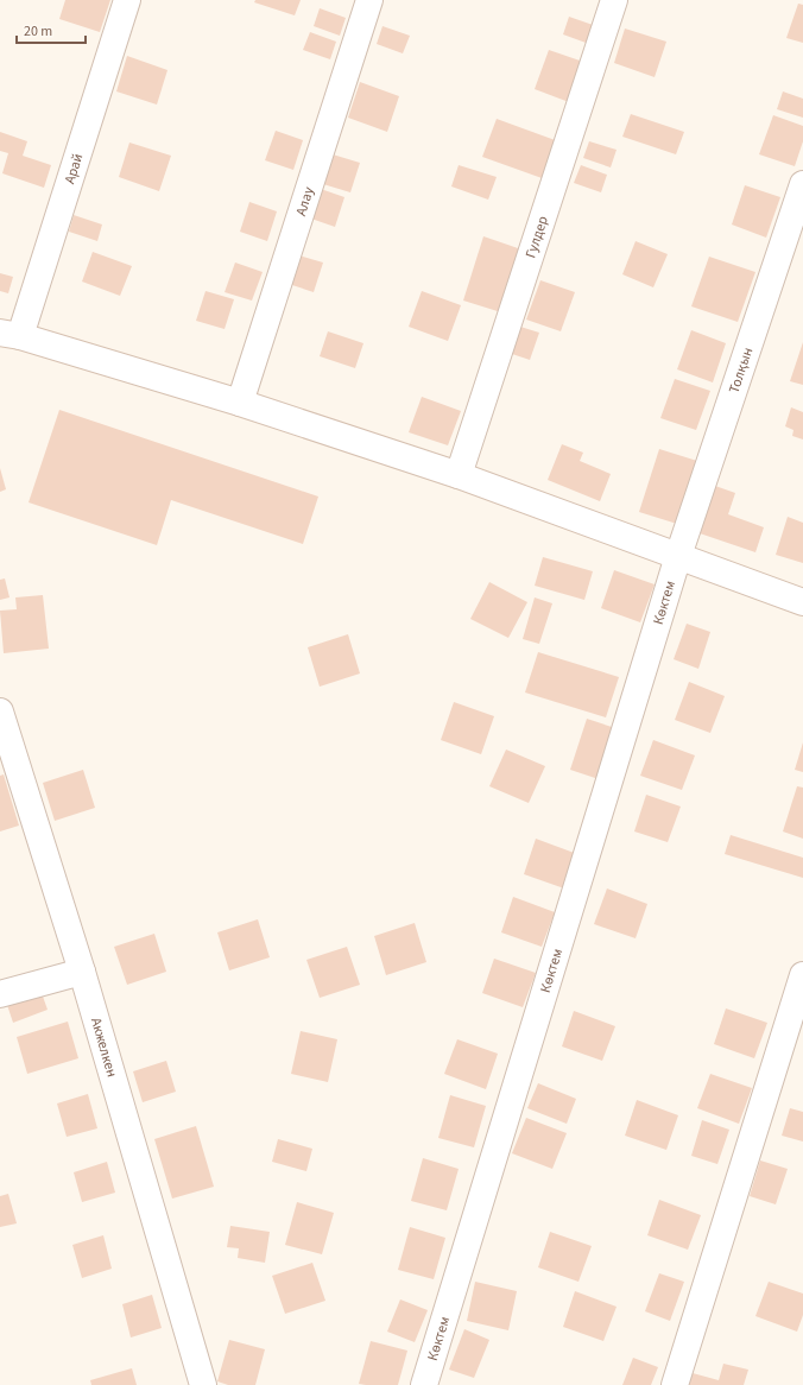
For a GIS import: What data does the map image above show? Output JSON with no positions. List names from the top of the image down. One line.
{"streets":{"street":["Арай","Алау","Гулдер","Толқын","Көктем","Акжелкен"]},"crossings":[["Толқын","Көктем"]],"scale_bar":"20 m"}
